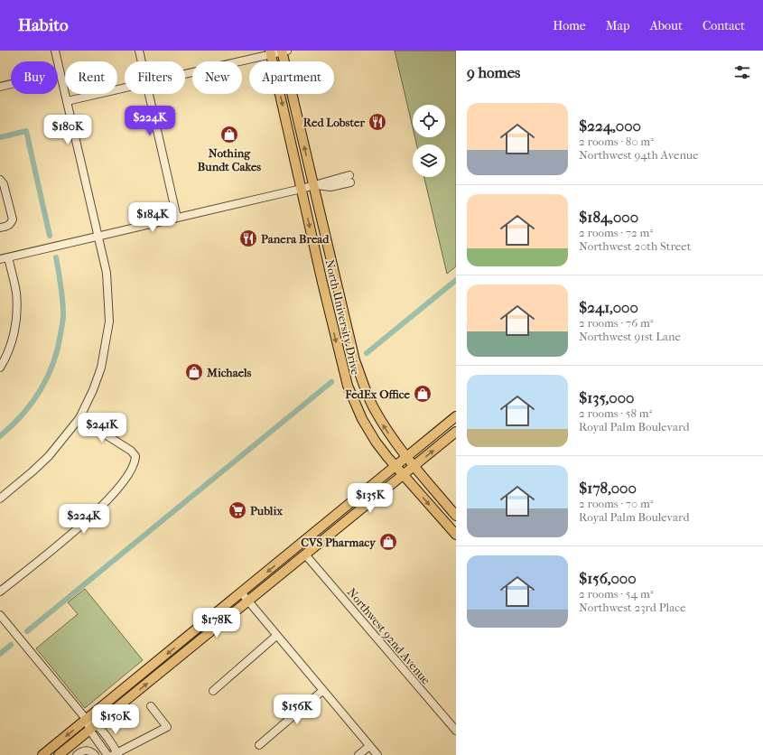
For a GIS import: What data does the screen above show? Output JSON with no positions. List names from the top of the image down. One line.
{"streets":{"main road":["North University Drive"],"street":["Northwest 92nd Avenue"]},"places":{"restaurant":["Red Lobster","Panera Bread"],"shop":["Nothing Bundt Cakes","Michaels","FedEx Office","CVS Pharmacy"],"supermarket":["Publix"]},"page":{"header":"Habito","nav":["Home","Map","About","Contact"],"heading":"9 homes","chip":["Buy","Rent","Filters","New","Apartment"],"list":[{"name":"$224,000","note":"2 rooms · 80 m² · Northwest 94th Avenue"},{"name":"$184,000","note":"2 rooms · 72 m² · Northwest 20th Street"},{"name":"$241,000","note":"2 rooms · 76 m² · Northwest 91st Lane"},{"name":"$135,000","note":"2 rooms · 58 m² · Royal Palm Boulevard"},{"name":"$178,000","note":"2 rooms · 70 m² · Royal Palm Boulevard"},{"name":"$156,000","note":"2 rooms · 54 m² · Northwest 23rd Place"}],"price":["$224K","$180K","$184K","$241K","$135K","$224K","$178K","$156K","$150K"]}}
